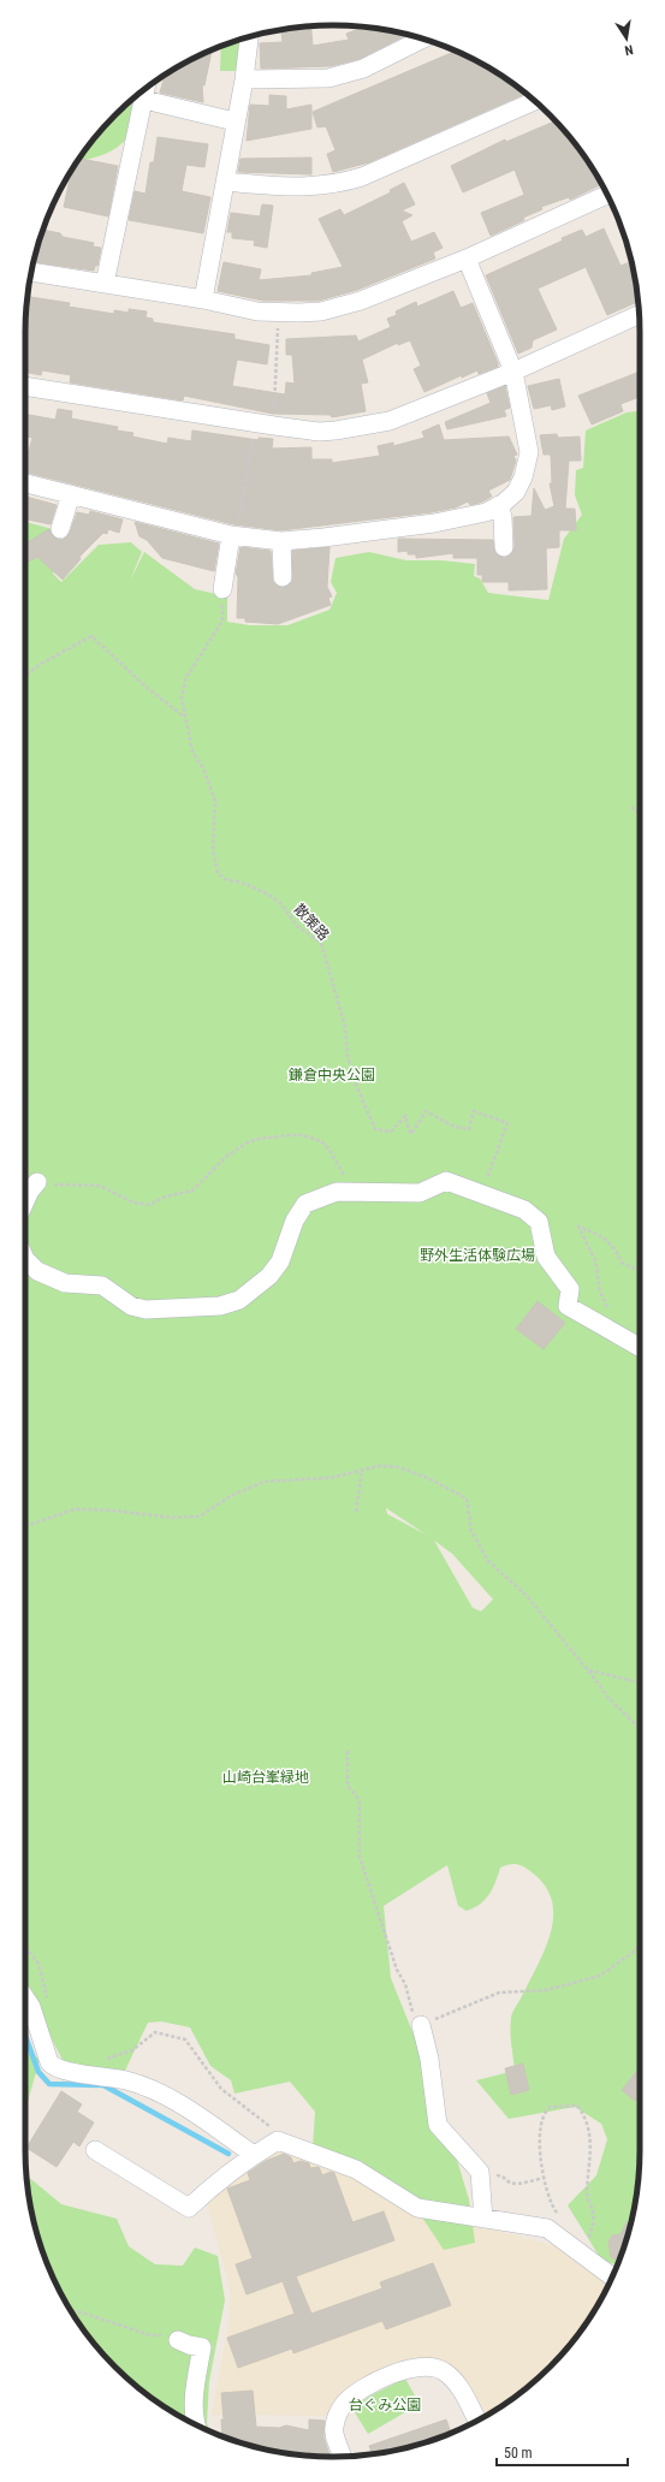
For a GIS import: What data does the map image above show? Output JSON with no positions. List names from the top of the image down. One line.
{"streets":{"path":["散策路"]},"parks":["鎌倉中央公園","野外生活体験広場","山崎台峯緑地","台ぐみ公園"],"scale_bar":"50 m","north":"bottom"}
